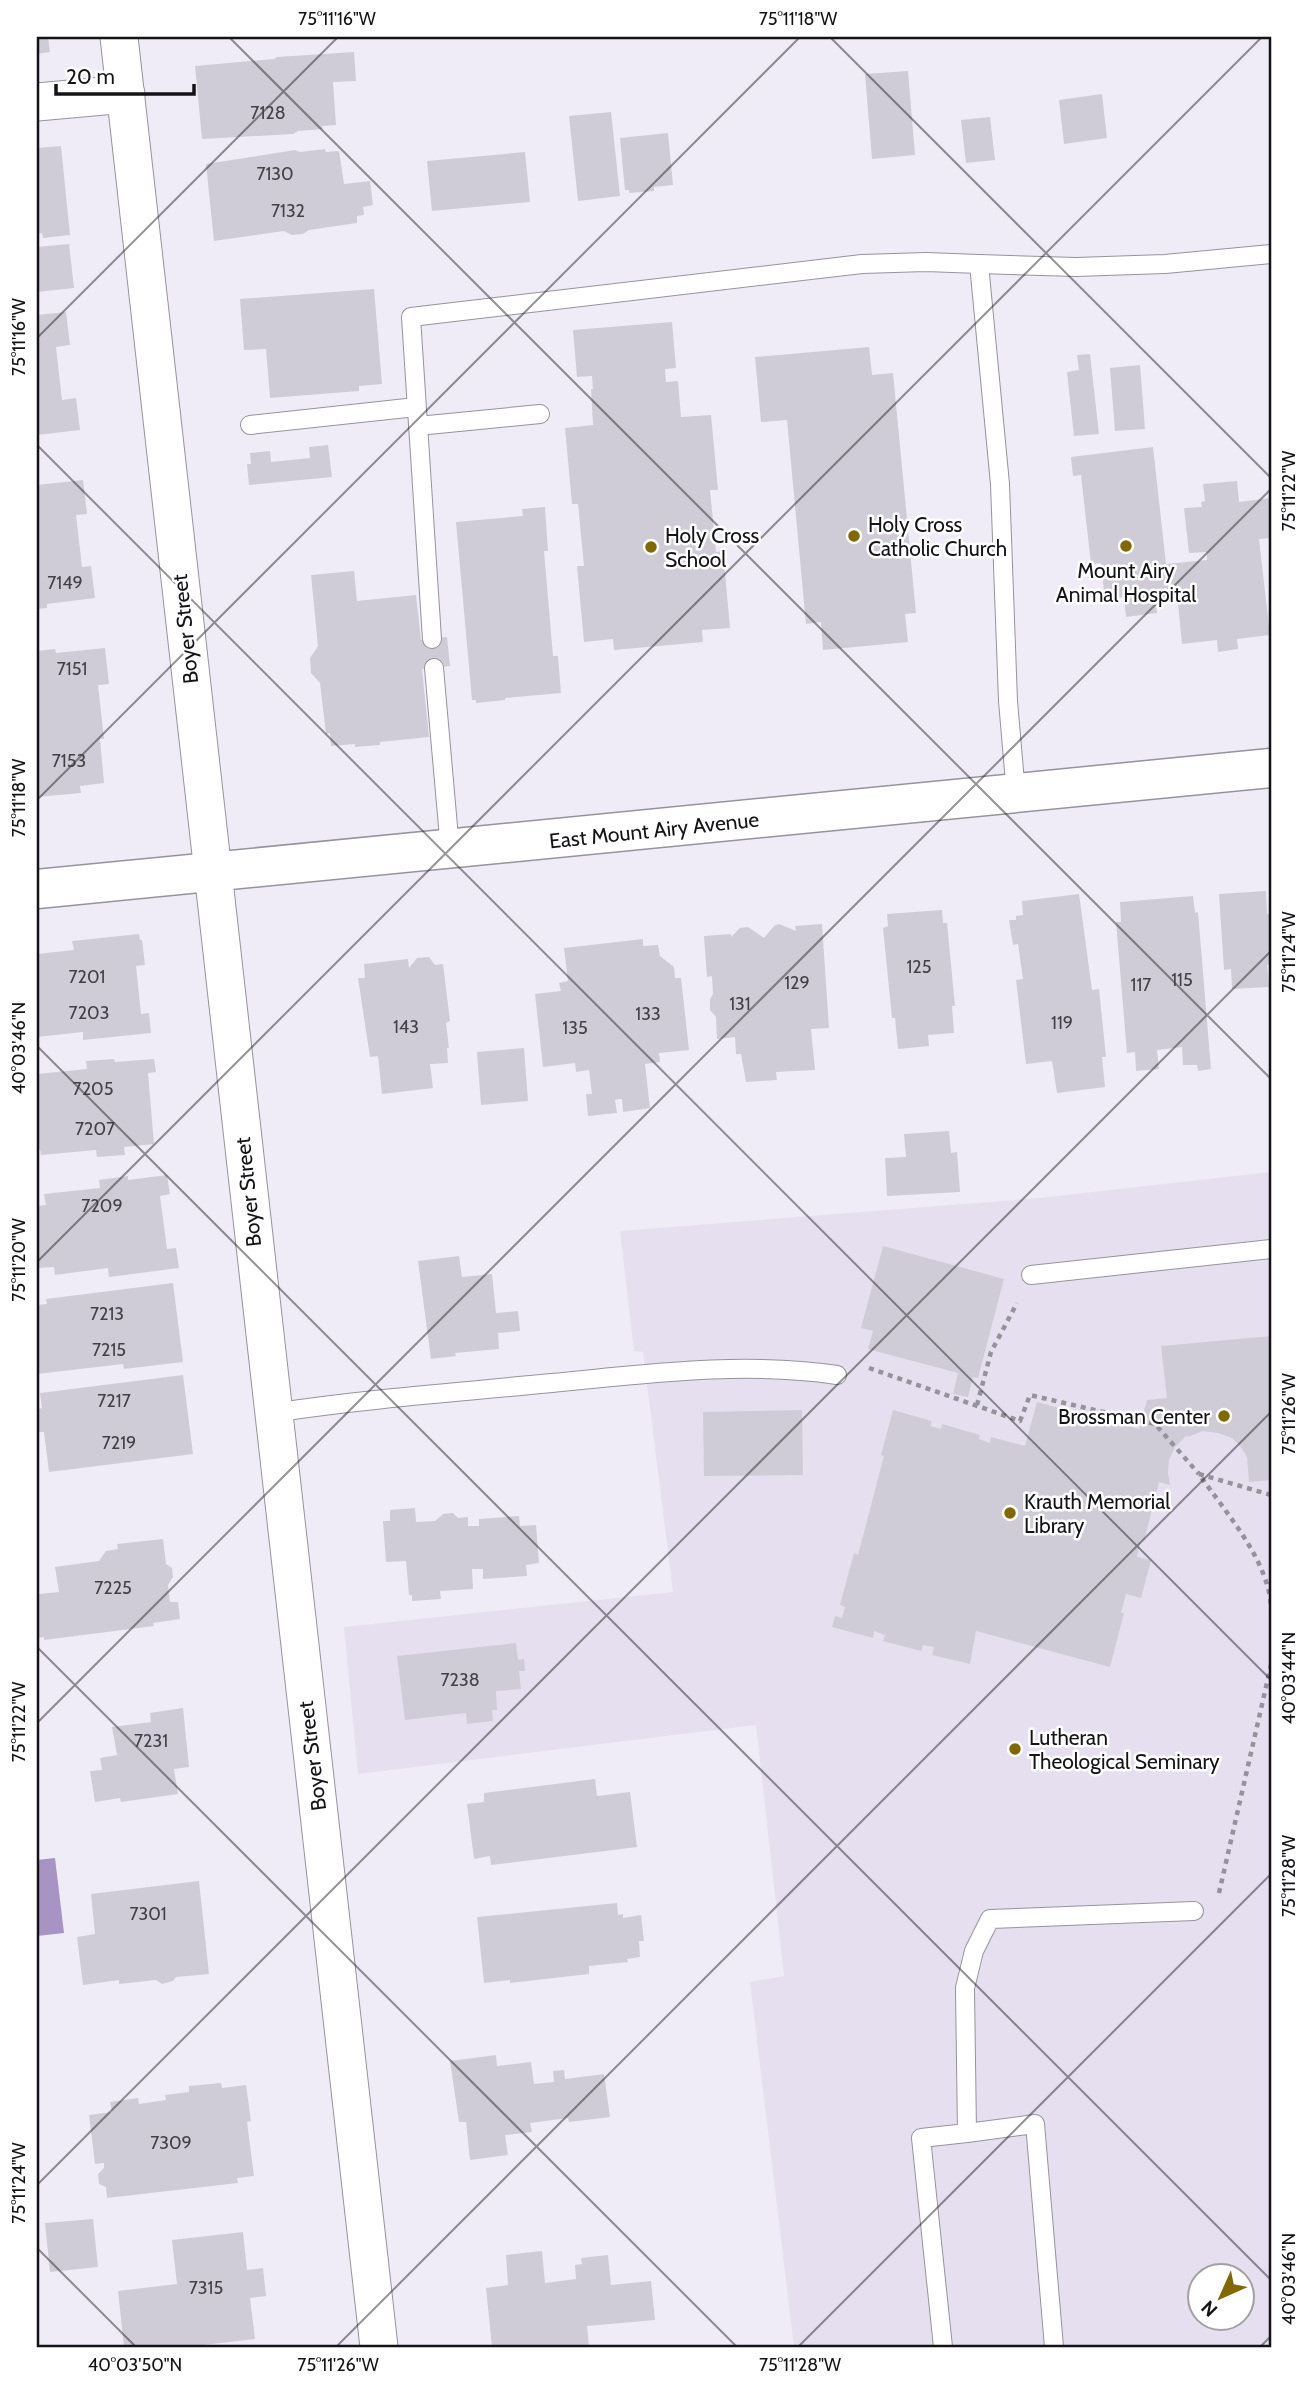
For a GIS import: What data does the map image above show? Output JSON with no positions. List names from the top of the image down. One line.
{"streets":{"main road":["East Mount Airy Avenue"],"street":["Boyer Street"]},"crossings":[["Boyer Street","East Mount Airy Avenue"]],"places":["Holy Cross Catholic Church","Mount Airy Animal Hospital","Holy Cross School","Brossman Center","Krauth Memorial Library","Lutheran Theological Seminary"],"house_numbers":["7128","7130","7132","7149","7151","7153","125","7201","115","129","117","131","7203","133","119","143","135","7205","7207","7209","7213","7215","7217","7219","7225","7238","7231","7301","7309","7315"],"scale_bar":"20 m","north":"bottom left","coordinates":["75°11'16\"W","75°11'18\"W","75°11'22\"W","75°11'24\"W","40°03'46\"N","75°11'20\"W","75°11'26\"W","40°03'44\"N","75°11'28\"W","40°03'50\"N"]}
